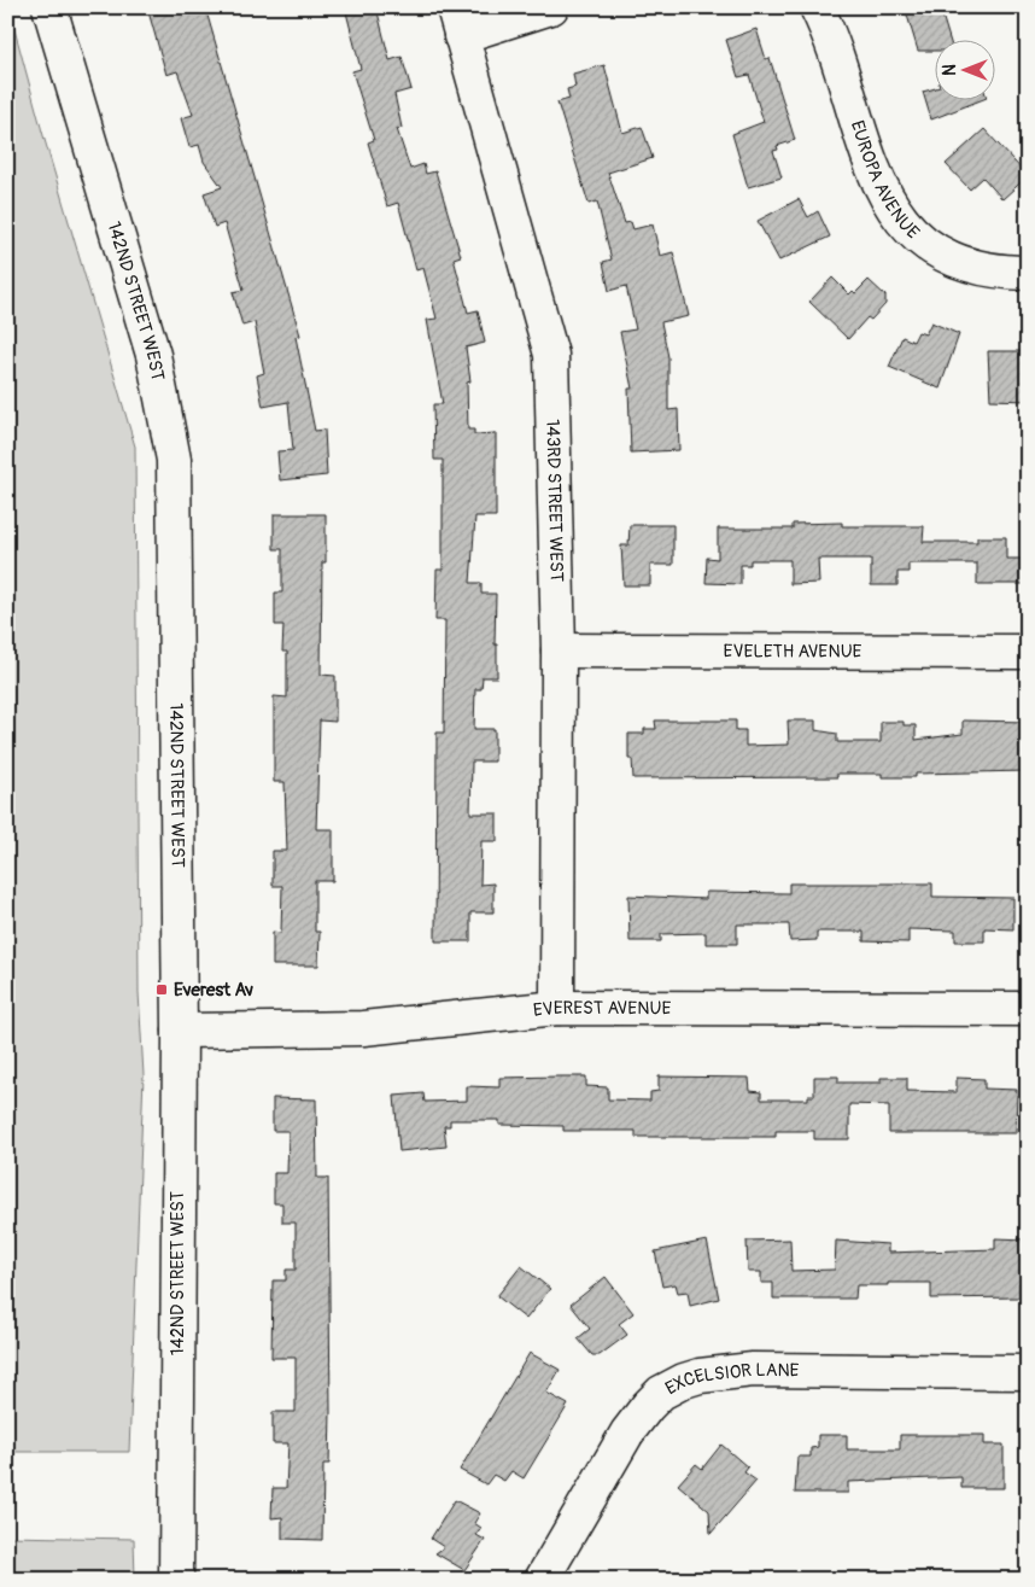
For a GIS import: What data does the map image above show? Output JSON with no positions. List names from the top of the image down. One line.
{"streets":{"street":["EUROPA AVENUE","142ND STREET WEST","143RD STREET WEST","EVELETH AVENUE","EVEREST AVENUE","EXCELSIOR LANE"]},"crossings":[["142ND STREET WEST","EVEREST AVENUE"],["143RD STREET WEST","EVELETH AVENUE"],["143RD STREET WEST","EVEREST AVENUE"]],"places":{"transit":["Everest Av"]},"north":"left"}
